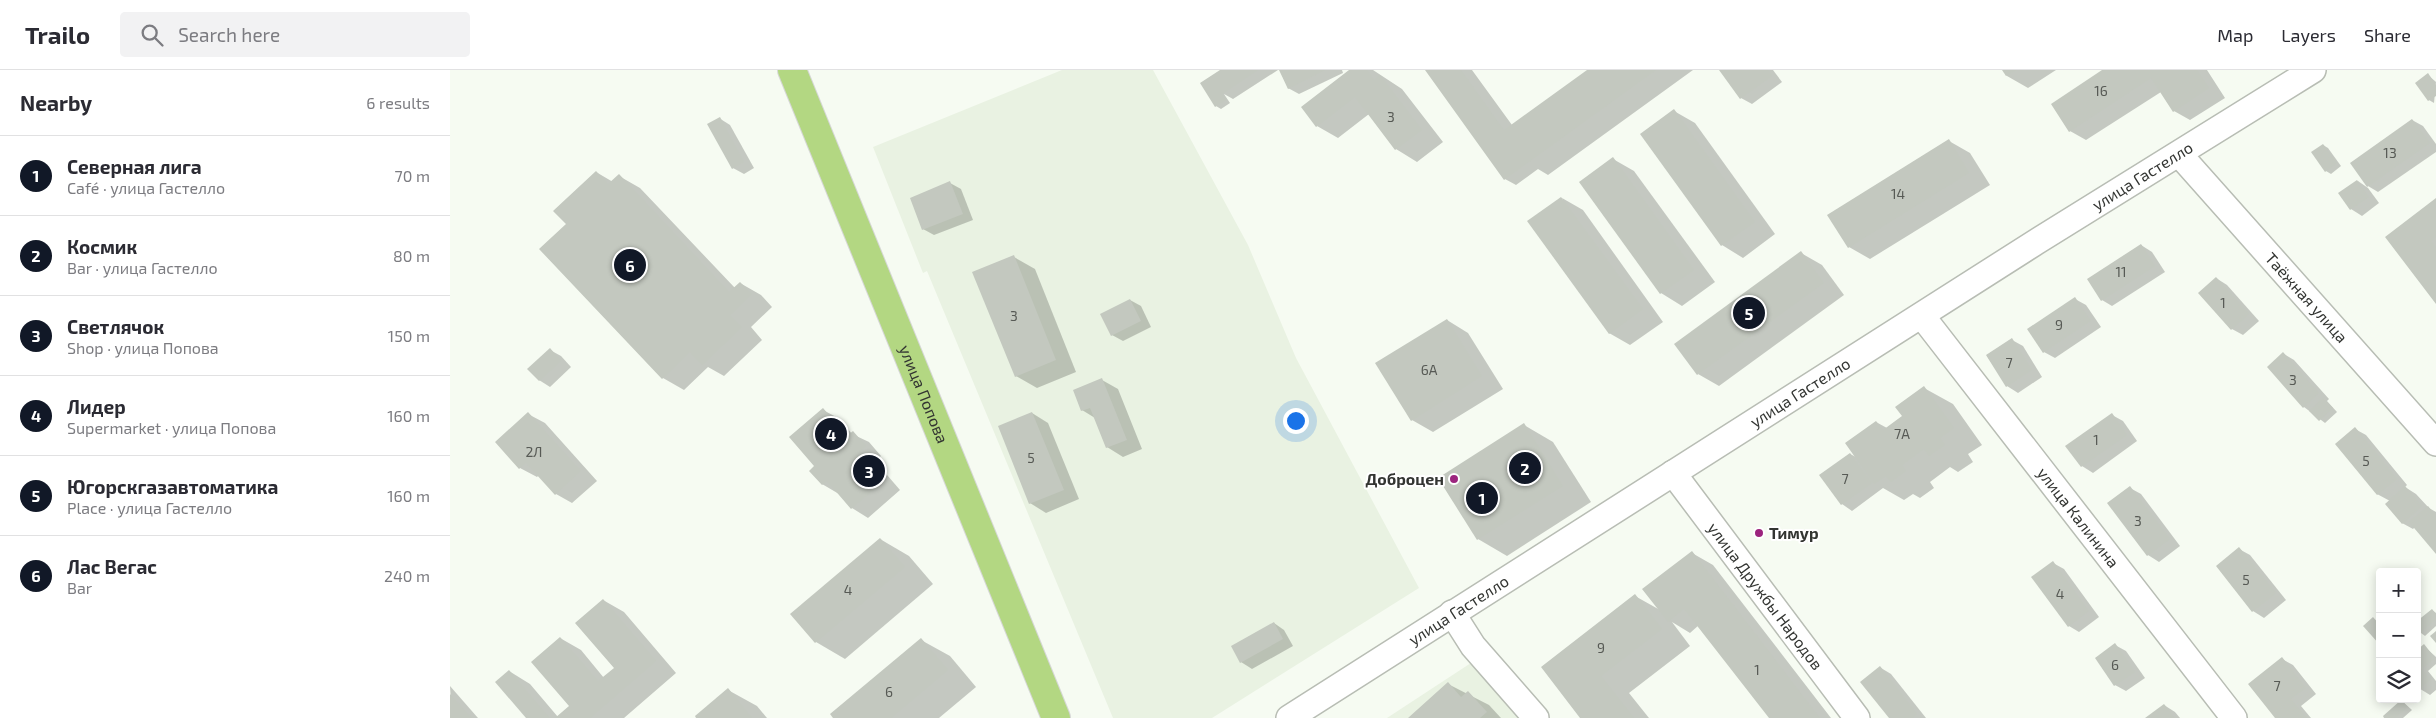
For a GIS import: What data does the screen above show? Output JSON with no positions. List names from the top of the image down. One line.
{"streets":{"main road":["улица Попова"],"street":["улица Гастелло","Таёжная улица","улица Калинина","улица Дружбы Народов"]},"crossings":[["улица Гастелло","Таёжная улица"],["улица Гастелло","улица Калинина"],["улица Гастелло","улица Дружбы Народов"]],"places":["Доброцен","Тимур"],"house_numbers":["16","3","13","14","11","1","3","9","7","6А","3","7А","1","2Л","5","5","7","3","5","4","4","9","6","1","7","6"],"page":{"header":"Trailo","search":"Search here","nav":["Map","Layers","Share"],"heading":["Nearby","6 results"],"list":[{"mark":"1","name":"Северная лига","note":"Café · улица Гастелло","value":"70 m"},{"mark":"2","name":"Космик","note":"Bar · улица Гастелло","value":"80 m"},{"mark":"3","name":"Светлячок","note":"Shop · улица Попова","value":"150 m"},{"mark":"4","name":"Лидер","note":"Supermarket · улица Попова","value":"160 m"},{"mark":"5","name":"Югорскгазавтоматика","note":"Place · улица Гастелло","value":"160 m"},{"mark":"6","name":"Лас Вегас","note":"Bar","value":"240 m"}],"pins":["6","5","4","2","3","1"],"map_buttons":["+","−"]}}
